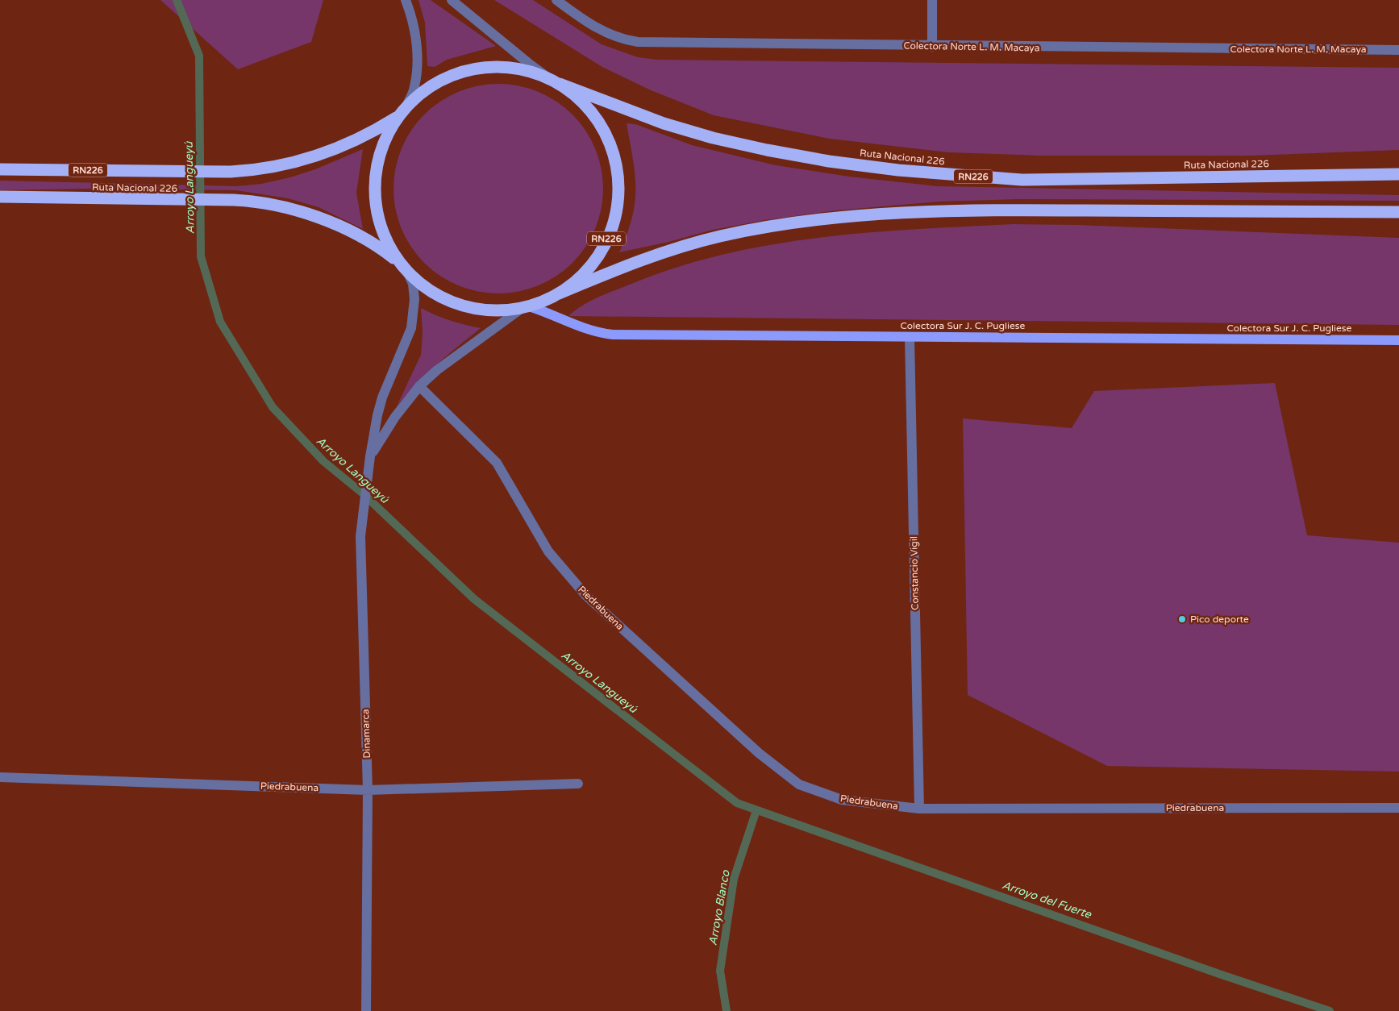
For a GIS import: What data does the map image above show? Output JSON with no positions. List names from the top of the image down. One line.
{"streets":{"highway":["Ruta Nacional 226","RN226"],"main road":["Colectora Sur J. C. Pugliese"],"street":["Colectora Norte L. M. Macaya","Constancio Vigil","Piedrabuena","Dinamarca"]},"crossings":[["Ruta Nacional 226","Colectora Sur J. C. Pugliese"],["Ruta Nacional 226","Dinamarca"],["Colectora Sur J. C. Pugliese","Constancio Vigil"],["Constancio Vigil","Piedrabuena"],["Piedrabuena","Dinamarca"]],"water":["Arroyo Langueyú","Arroyo del Fuerte","Arroyo Blanco"],"places":["Pico deporte"]}
